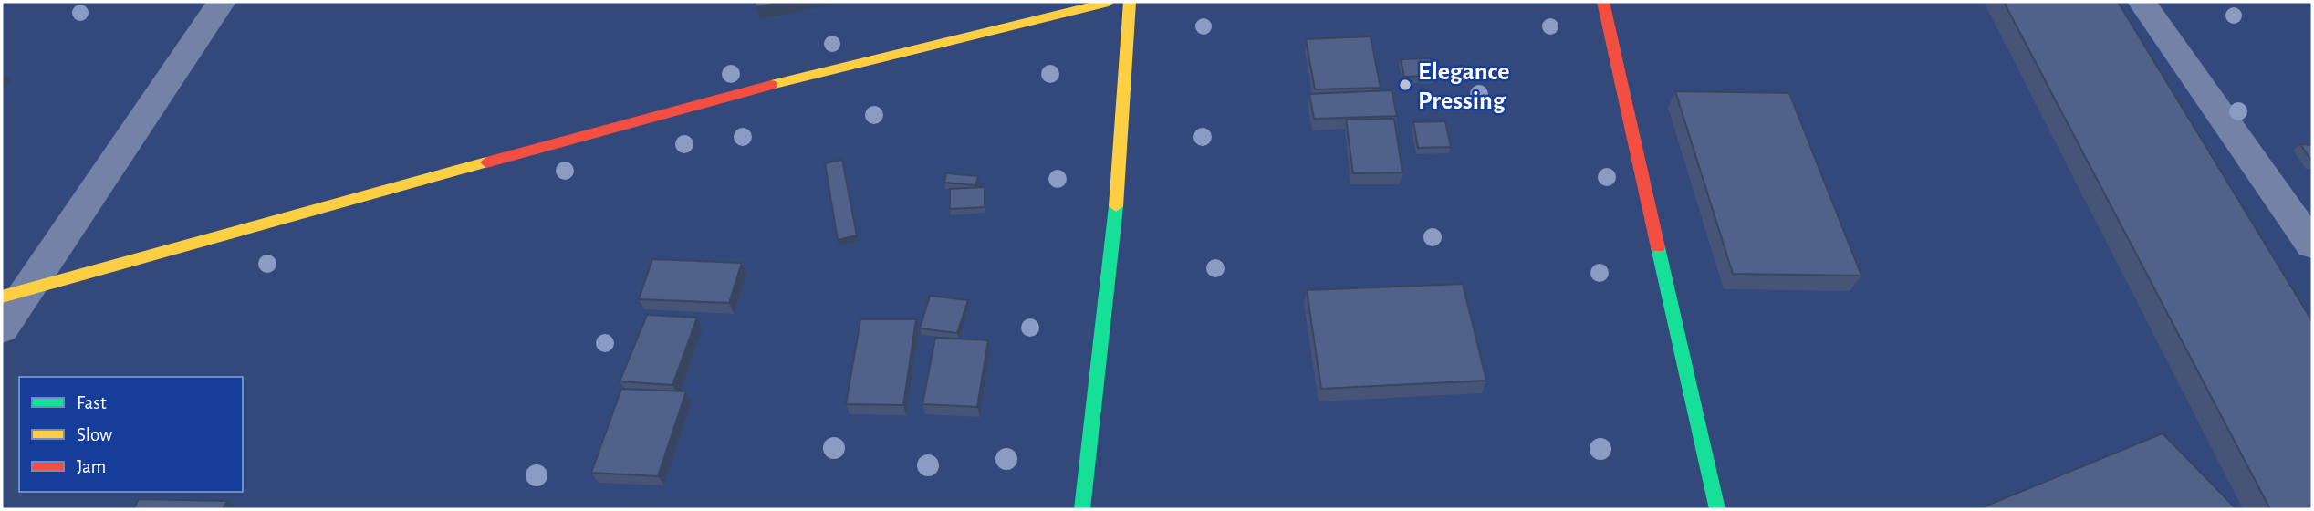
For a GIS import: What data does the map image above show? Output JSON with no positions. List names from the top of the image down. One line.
{"places":["Elegance Pressing"],"legend":["Fast","Slow","Jam"]}
